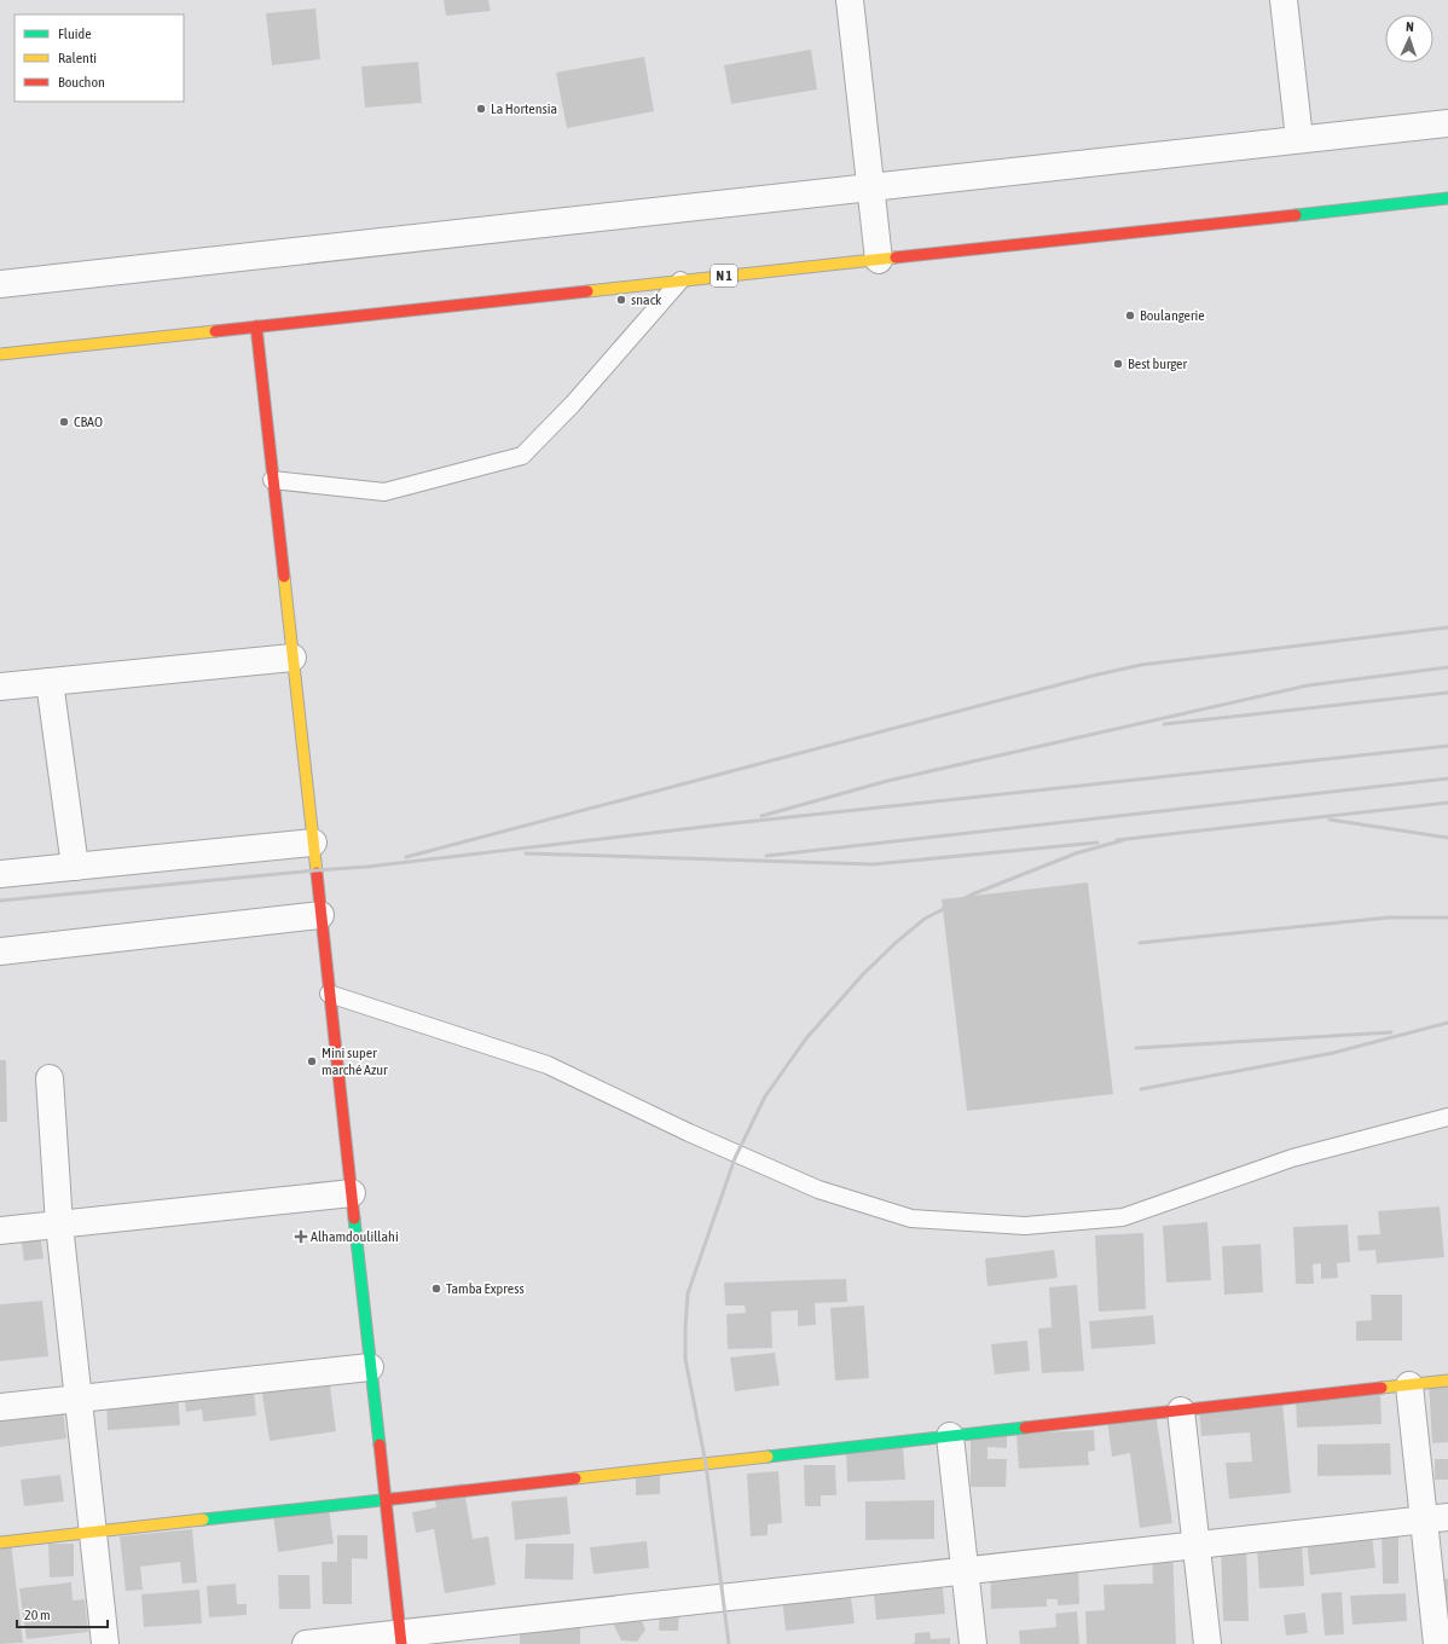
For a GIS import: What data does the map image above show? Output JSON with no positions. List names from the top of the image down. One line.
{"streets":{"main road":["N 1"]},"places":{"other":["La Hortensia","snack","Boulangerie","Best burger","CBAO","Mini super marché Azur","Tamba Express"],"health":["Alhamdoulillahi"]},"legend":["Fluide","Ralenti","Bouchon"],"scale_bar":"20 m","north":"top"}
